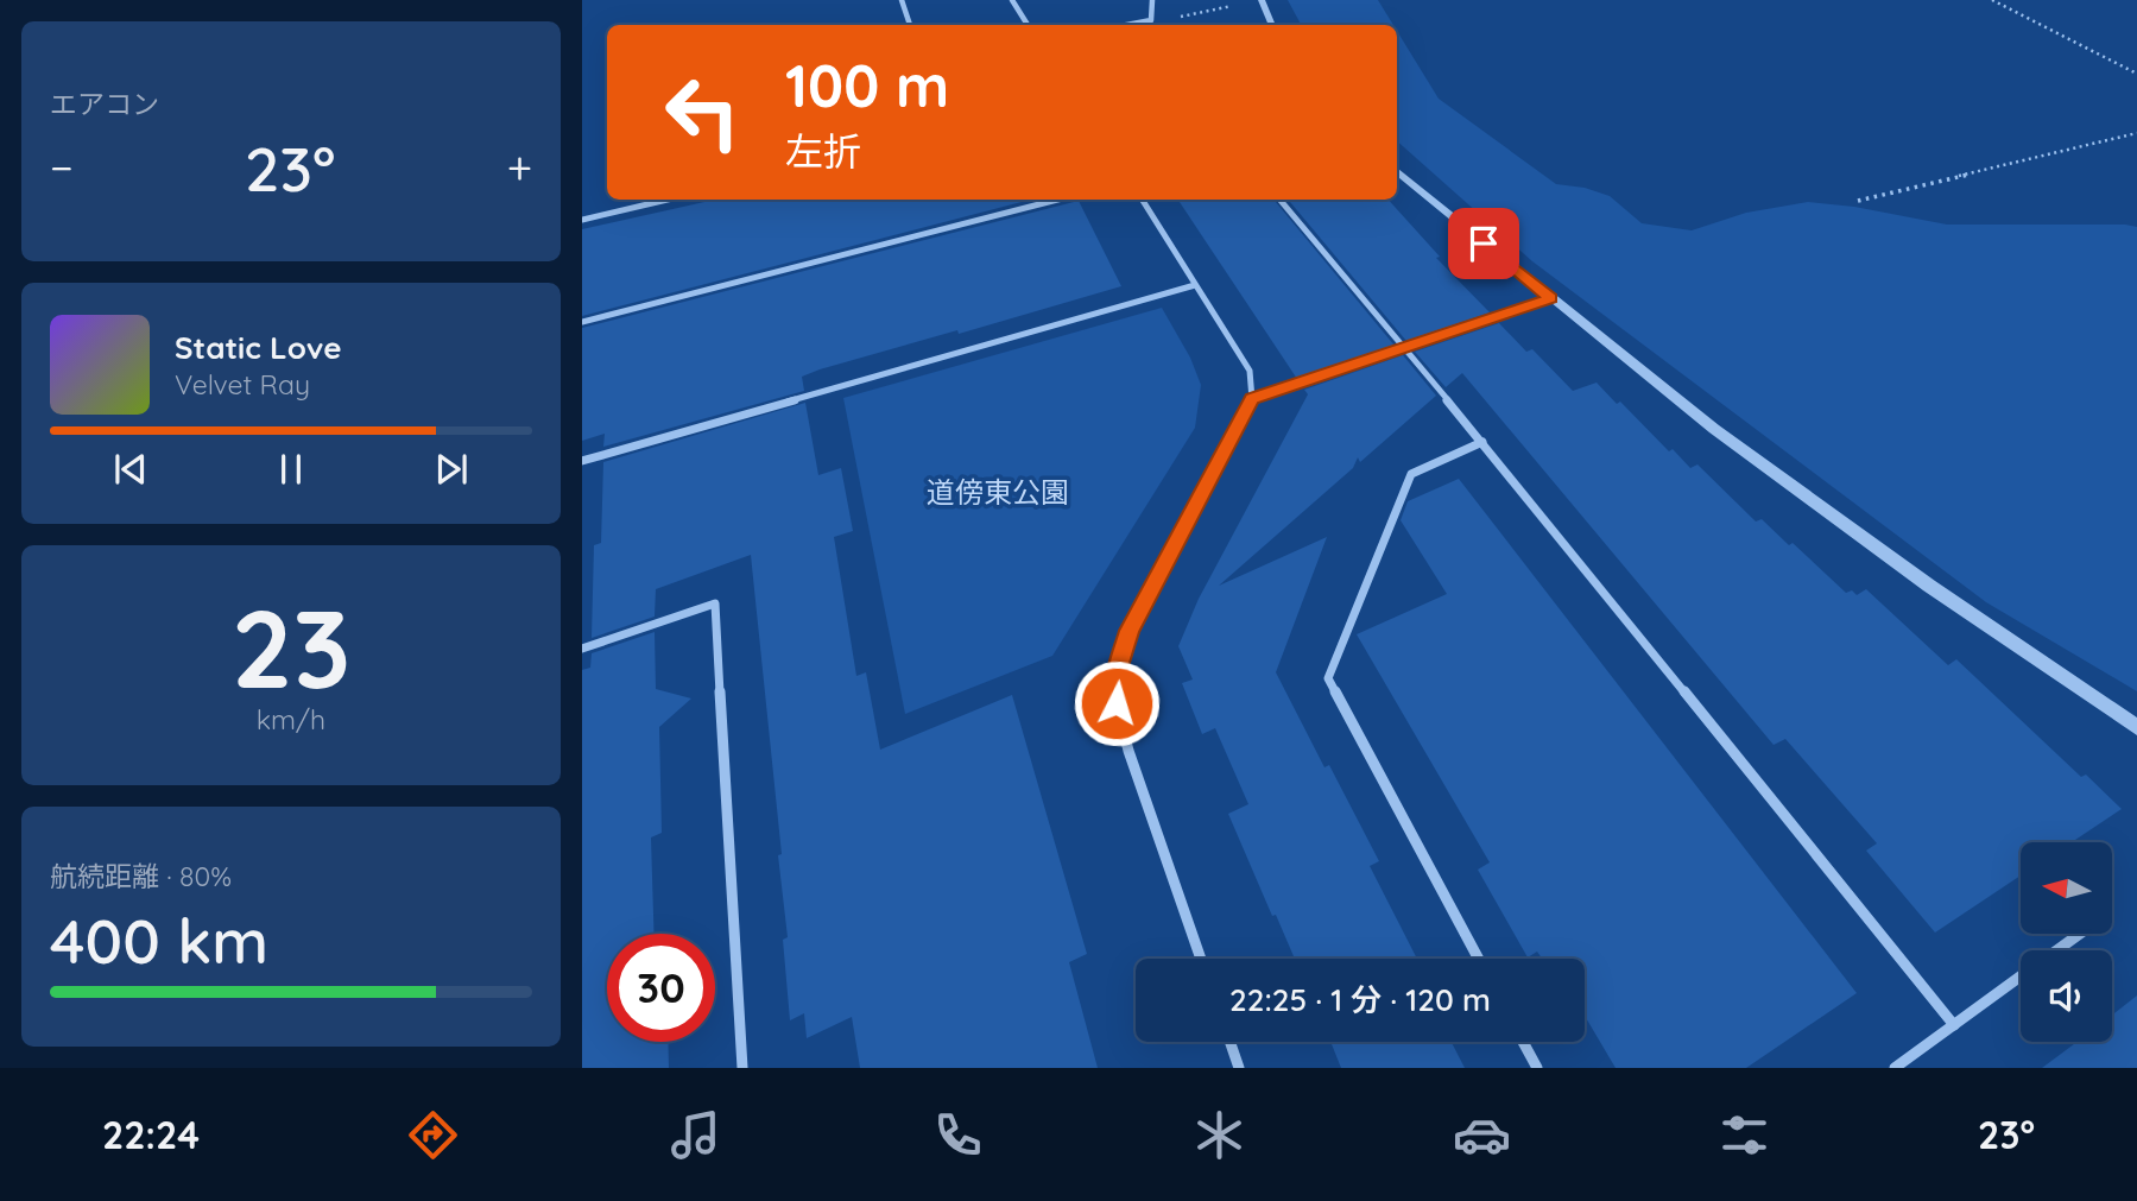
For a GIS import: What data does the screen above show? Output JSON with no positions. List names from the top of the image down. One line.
{"parks":["道傍東公園"],"north":"left","page":{"tile":["エアコン",["23","km/h"],["航続距離 · 80%","400 km"]],"turn":["100 m","左折"],"heat":["−","23°","+"],"song":["Static Love","Velvet Ray"],"limit":"30","trip":"22:25 · 1 分 · 120 m","tabs":["22:24","23°"]}}
